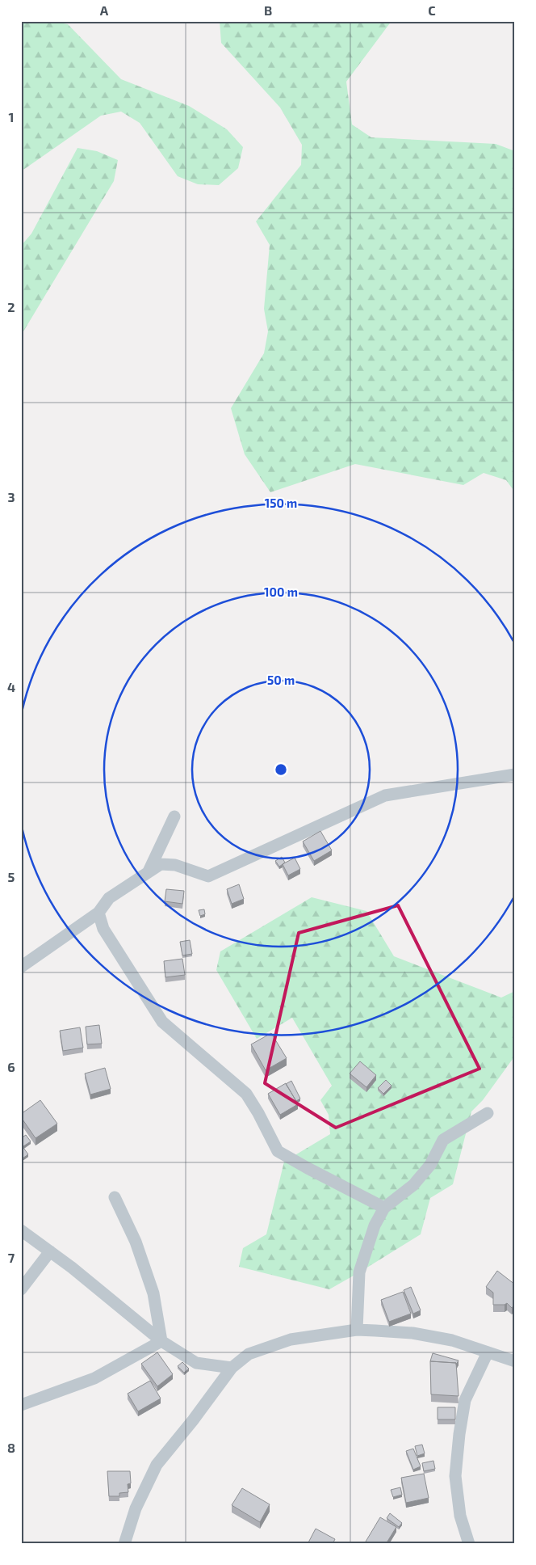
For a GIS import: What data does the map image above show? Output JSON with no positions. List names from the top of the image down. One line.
{"grid":{"columns":["A","B","C"],"rows":["1","2","3","4","5","6","7","8"]},"rings":["150 m","100 m","50 m"]}
